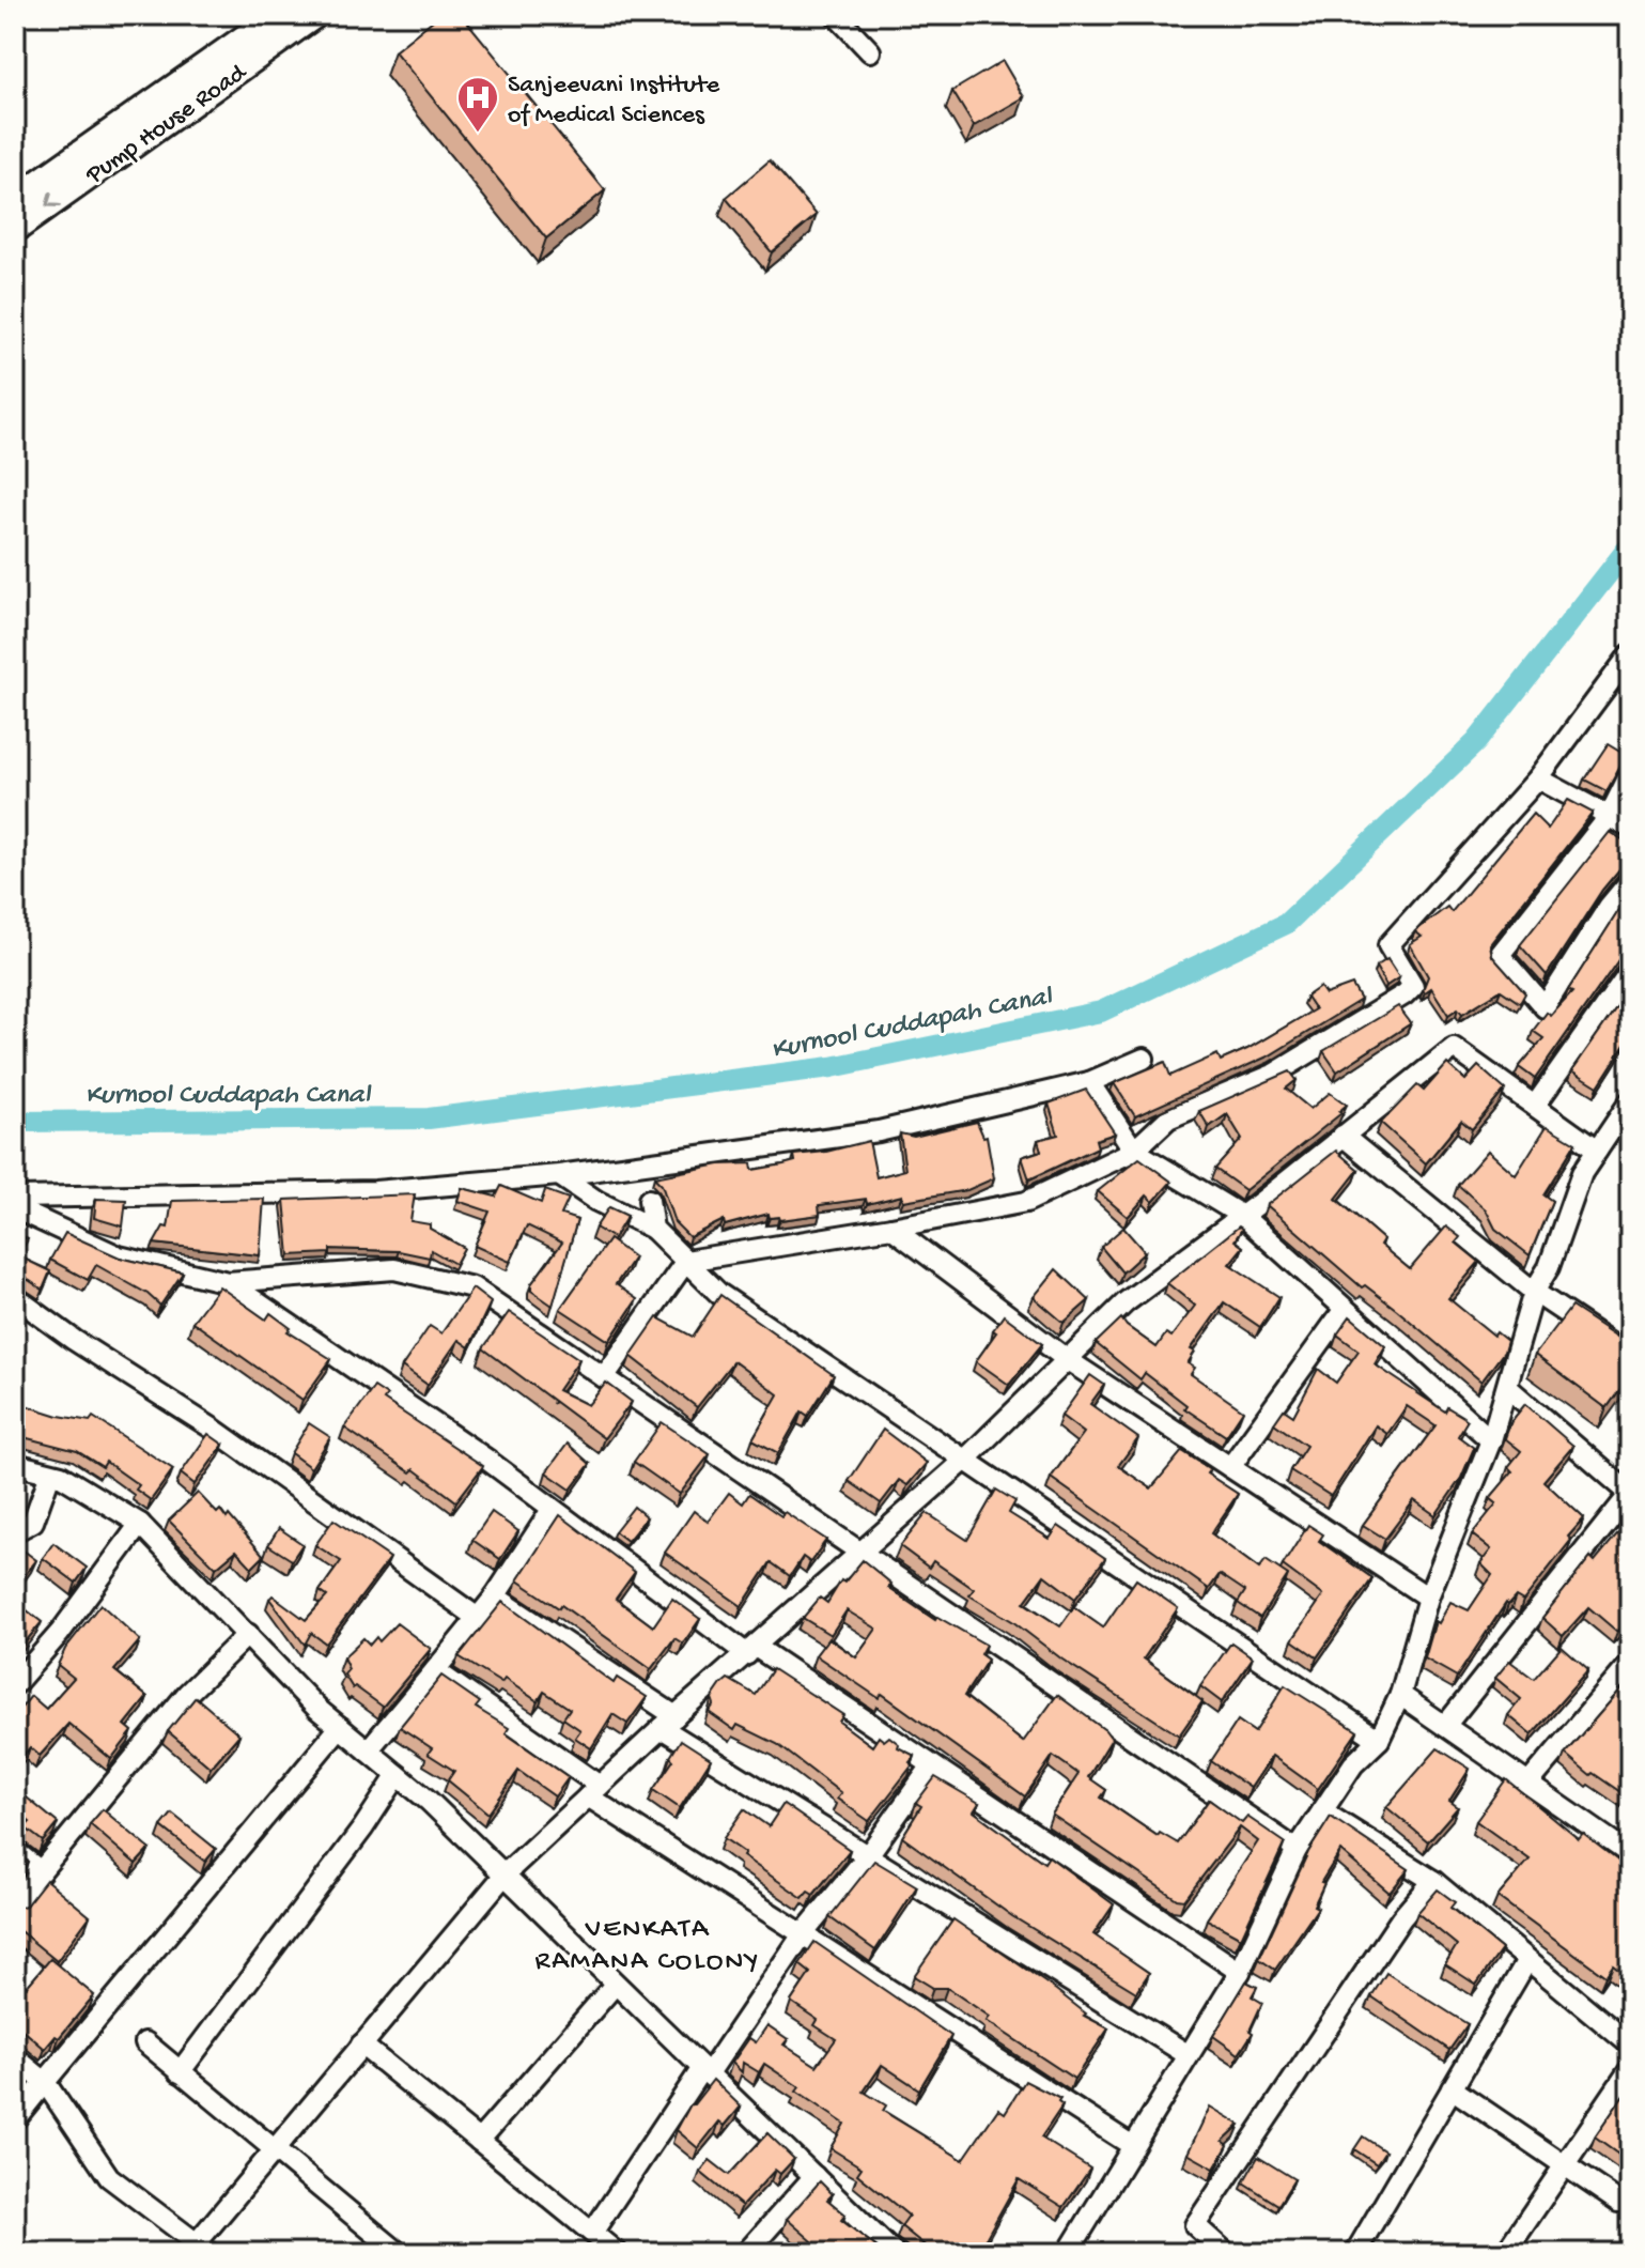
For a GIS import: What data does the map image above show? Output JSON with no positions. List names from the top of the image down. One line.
{"streets":{"main road":["Pump House Road"]},"districts":["VENKATA RAMANA COLONY"],"water":["Kurnool Cuddapah Canal"],"places":{"hospital":["Sanjeevani Institute of Medical Sciences"]}}
